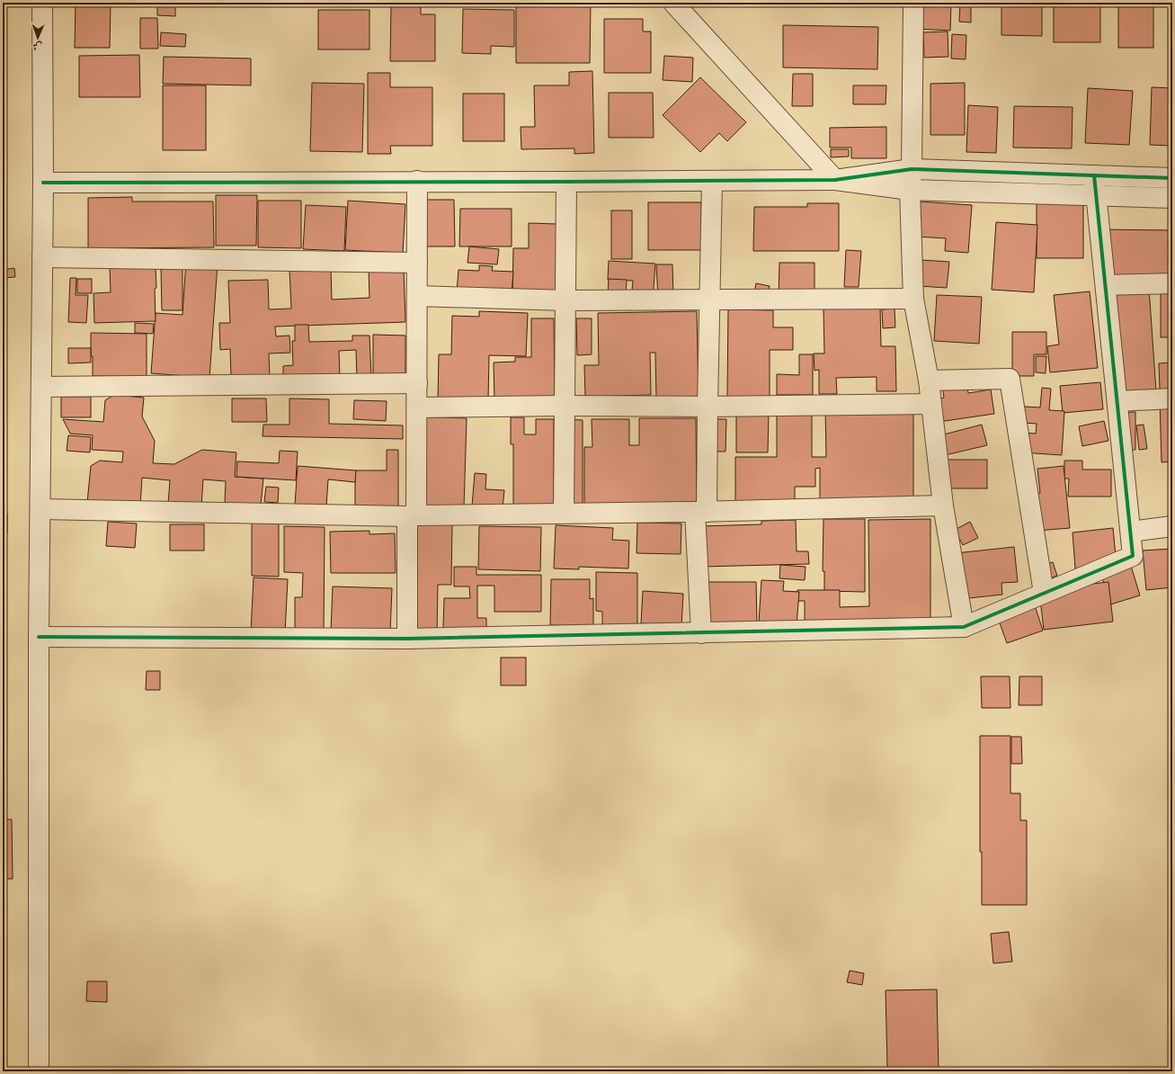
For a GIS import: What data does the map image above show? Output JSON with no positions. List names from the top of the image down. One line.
{"north":"bottom"}
